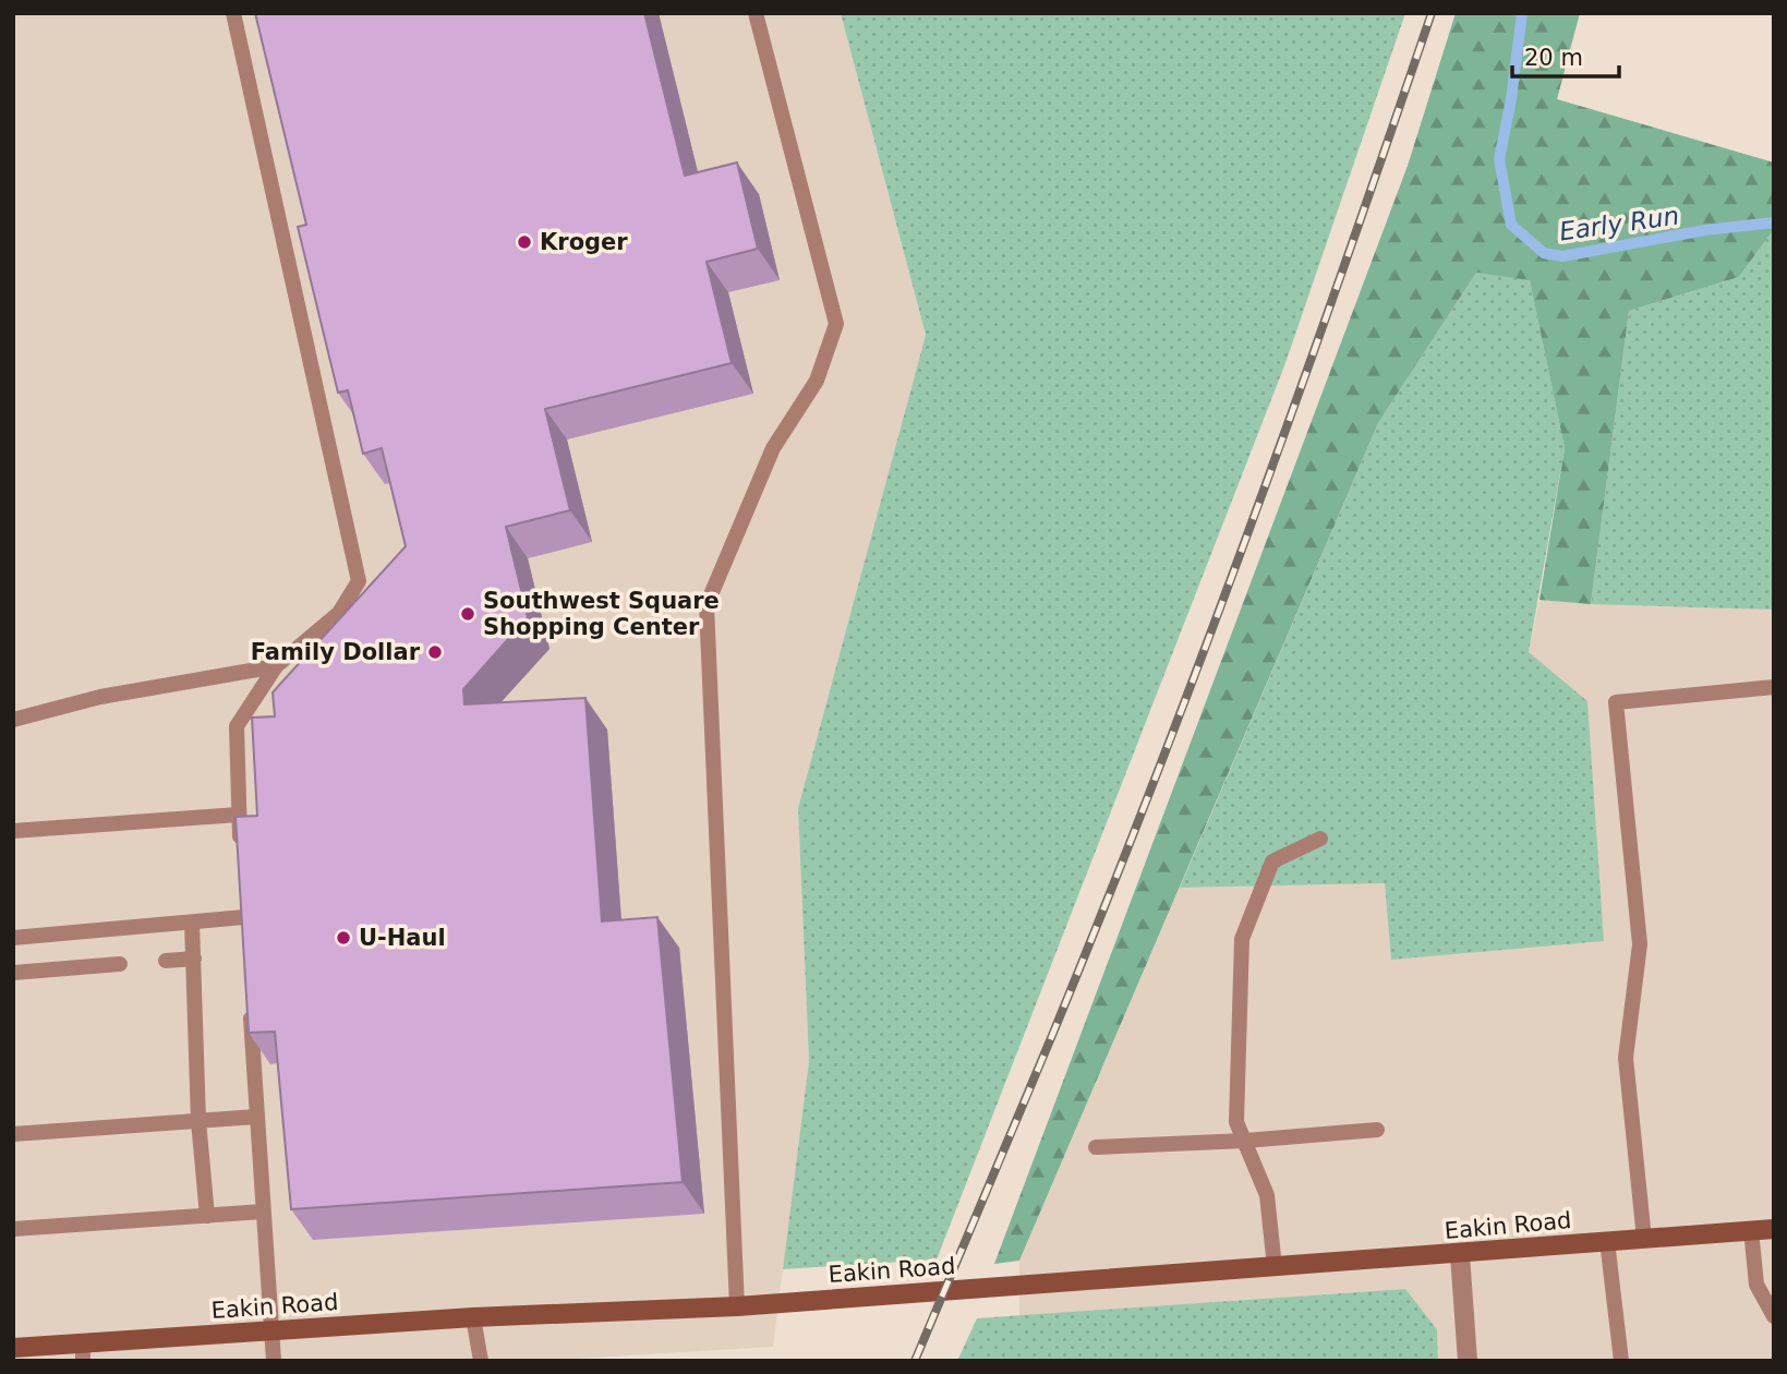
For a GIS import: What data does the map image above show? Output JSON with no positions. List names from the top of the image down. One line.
{"streets":{"street":["Eakin Road"]},"water":["Early Run"],"places":["Kroger","Southwest Square Shopping Center","Family Dollar","U-Haul"],"scale_bar":"20 m"}
